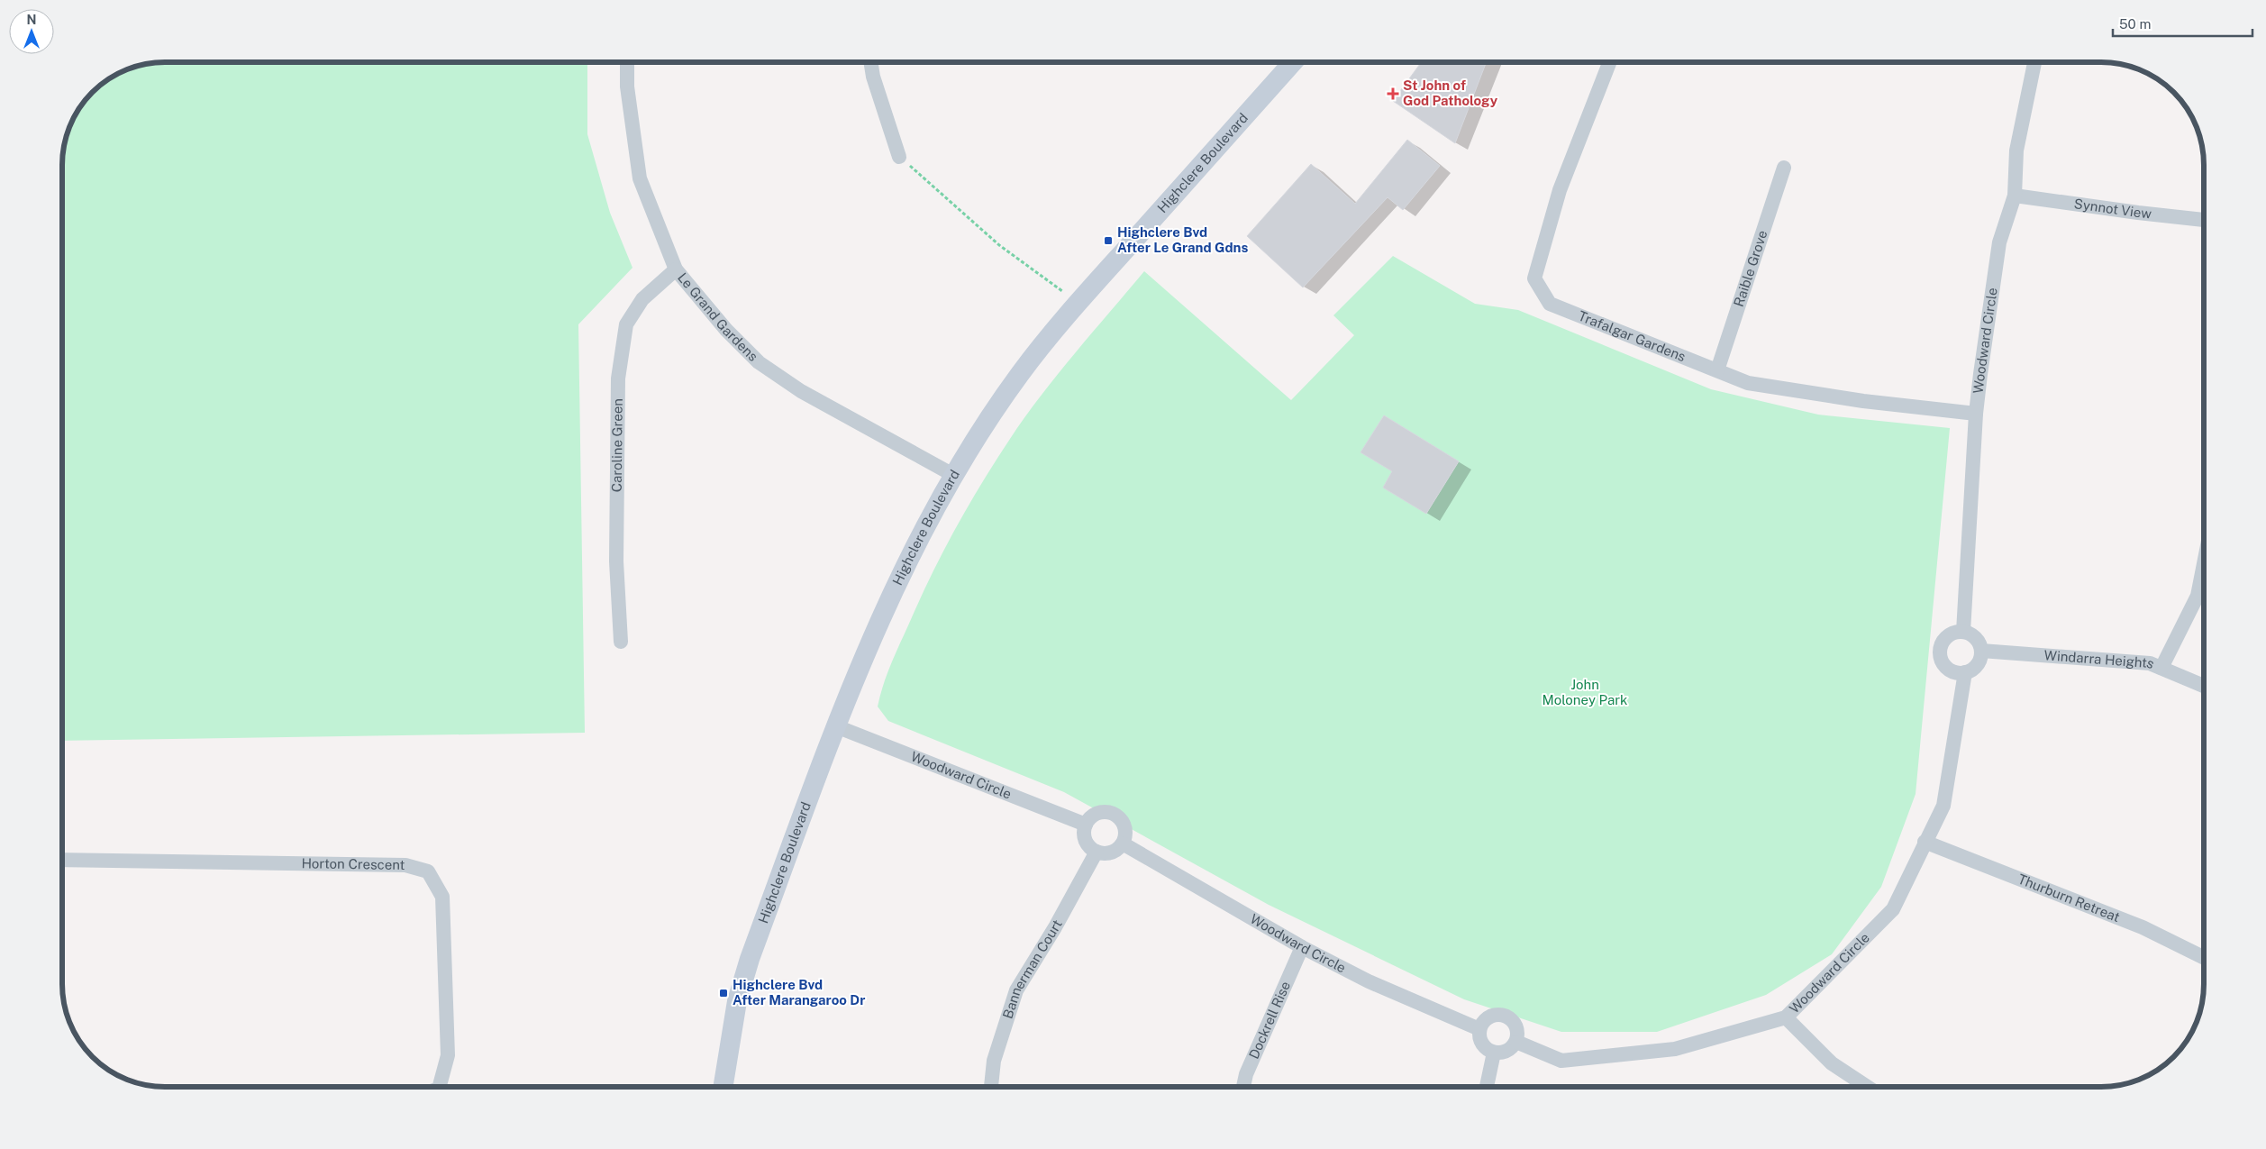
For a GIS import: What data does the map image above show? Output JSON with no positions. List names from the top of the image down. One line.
{"streets":{"street":["Highclere Boulevard","Synnot View","Raible Grove","Le Grand Gardens","Trafalgar Gardens","Woodward Circle","Caroline Green","Windarra Heights","Horton Crescent","Thurburn Retreat","Bannerman Court","Dockrell Rise"]},"crossings":[["Highclere Boulevard","Le Grand Gardens"],["Highclere Boulevard","Woodward Circle"],["Synnot View","Woodward Circle"],["Raible Grove","Trafalgar Gardens"],["Le Grand Gardens","Caroline Green"],["Trafalgar Gardens","Woodward Circle"],["Woodward Circle","Windarra Heights"],["Woodward Circle","Thurburn Retreat"],["Woodward Circle","Bannerman Court"],["Woodward Circle","Dockrell Rise"]],"parks":["John Moloney Park"],"places":{"health":["St John of God Pathology"],"transit":["Highclere Bvd After Le Grand Gdns","Highclere Bvd After Marangaroo Dr"]},"scale_bar":"50 m","north":"top"}
